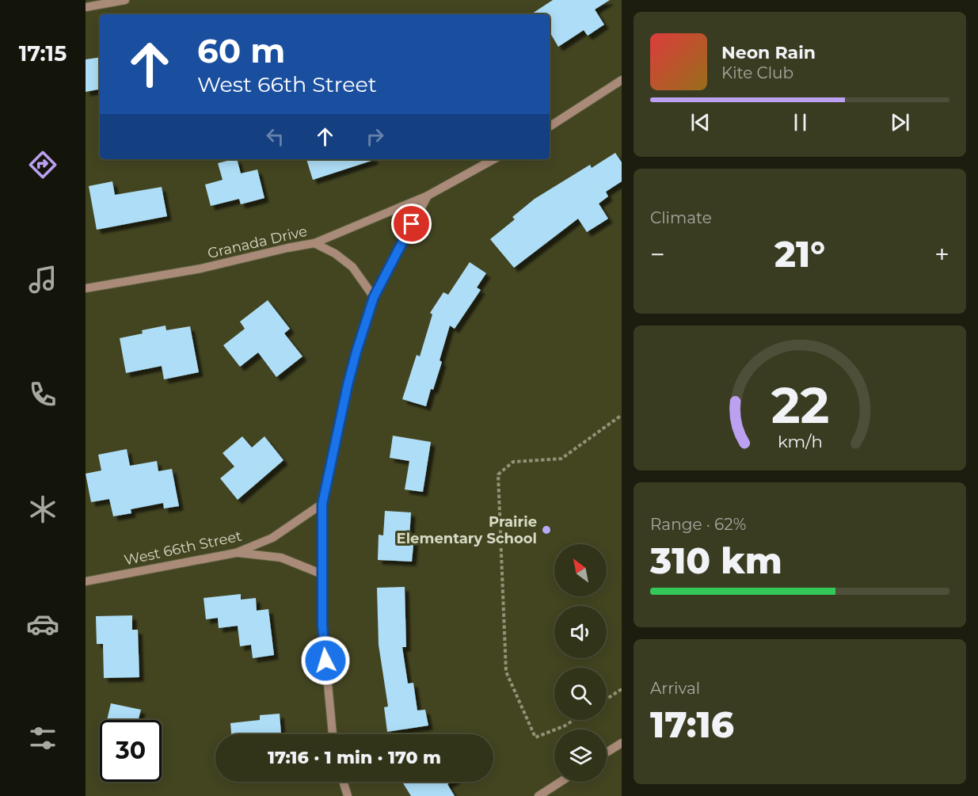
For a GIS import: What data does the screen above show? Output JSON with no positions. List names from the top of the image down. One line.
{"streets":{"street":["Granada Drive","West 66th Street"]},"places":["Prairie Elementary School"],"north":"top left","page":{"tabs":"17:15","turn":["60 m","West 66th Street"],"song":["Neon Rain","Kite Club"],"tile":["Climate",["Range · 62%","310 km"],["Arrival","17:16"]],"heat":["−","21°","+"],"limit":"30","trip":"17:16 · 1 min · 170 m","gauge":["22","km/h"]}}
